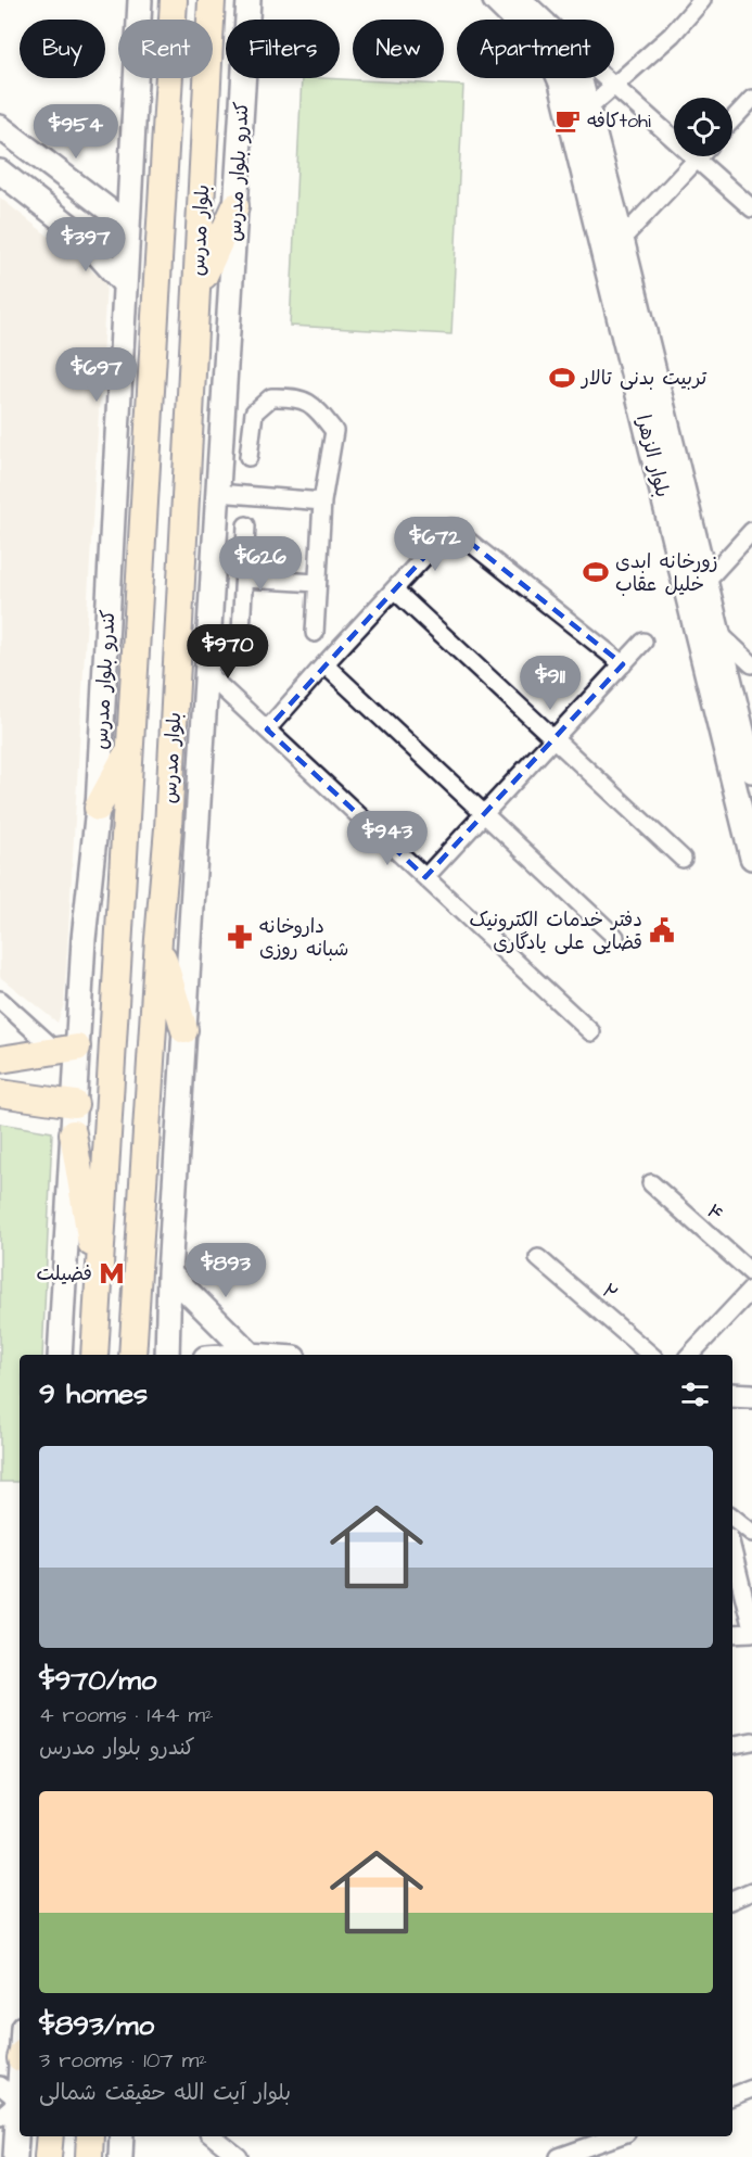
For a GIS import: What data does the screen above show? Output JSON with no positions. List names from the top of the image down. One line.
{"streets":{"main road":["کندرو بلوار مدرس","بلوار مدرس","بلوار الزهرا"],"street":["۴","۲"]},"places":{"cafe":["کافهtohi"],"sports":["تربیت بدنی تالار","زورخانه ابدی خلیل عقاب"],"public building":["دفتر خدمات الکترونیک قضایی علی یادگاری"],"pharmacy":["داروخانه شبانه روزی"],"metro station":["فضیلت"]},"page":{"chip":["Buy","Rent","Filters","New","Apartment"],"price":["$954","$397","$697","$672","$626","$970","$911","$943","$893"],"heading":"9 homes","list":[{"name":"$970/mo","note":"4 rooms · 144 m² · کندرو بلوار مدرس"},{"name":"$893/mo","note":"3 rooms · 107 m² · بلوار آیت الله حقیقت شمالی"}]}}
